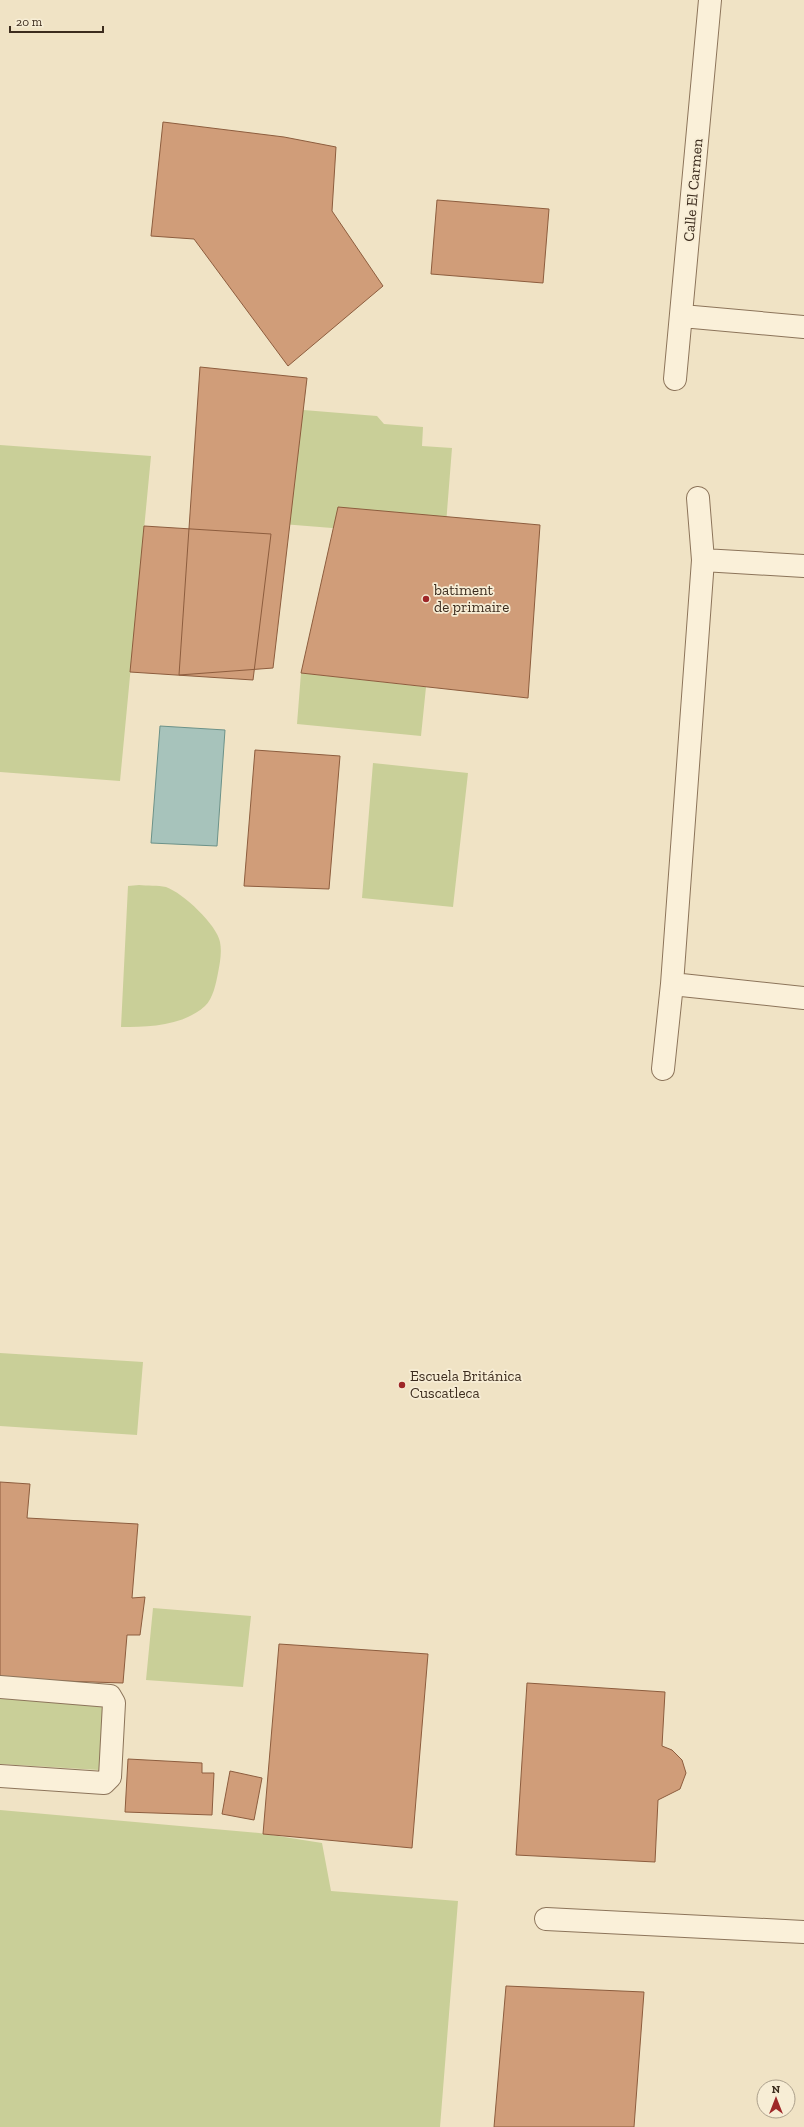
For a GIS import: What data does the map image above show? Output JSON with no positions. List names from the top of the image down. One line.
{"streets":{"street":["Calle El Carmen"]},"places":["batiment de primaire","Escuela Británica Cuscatleca"],"scale_bar":"20 m","north":"top"}
